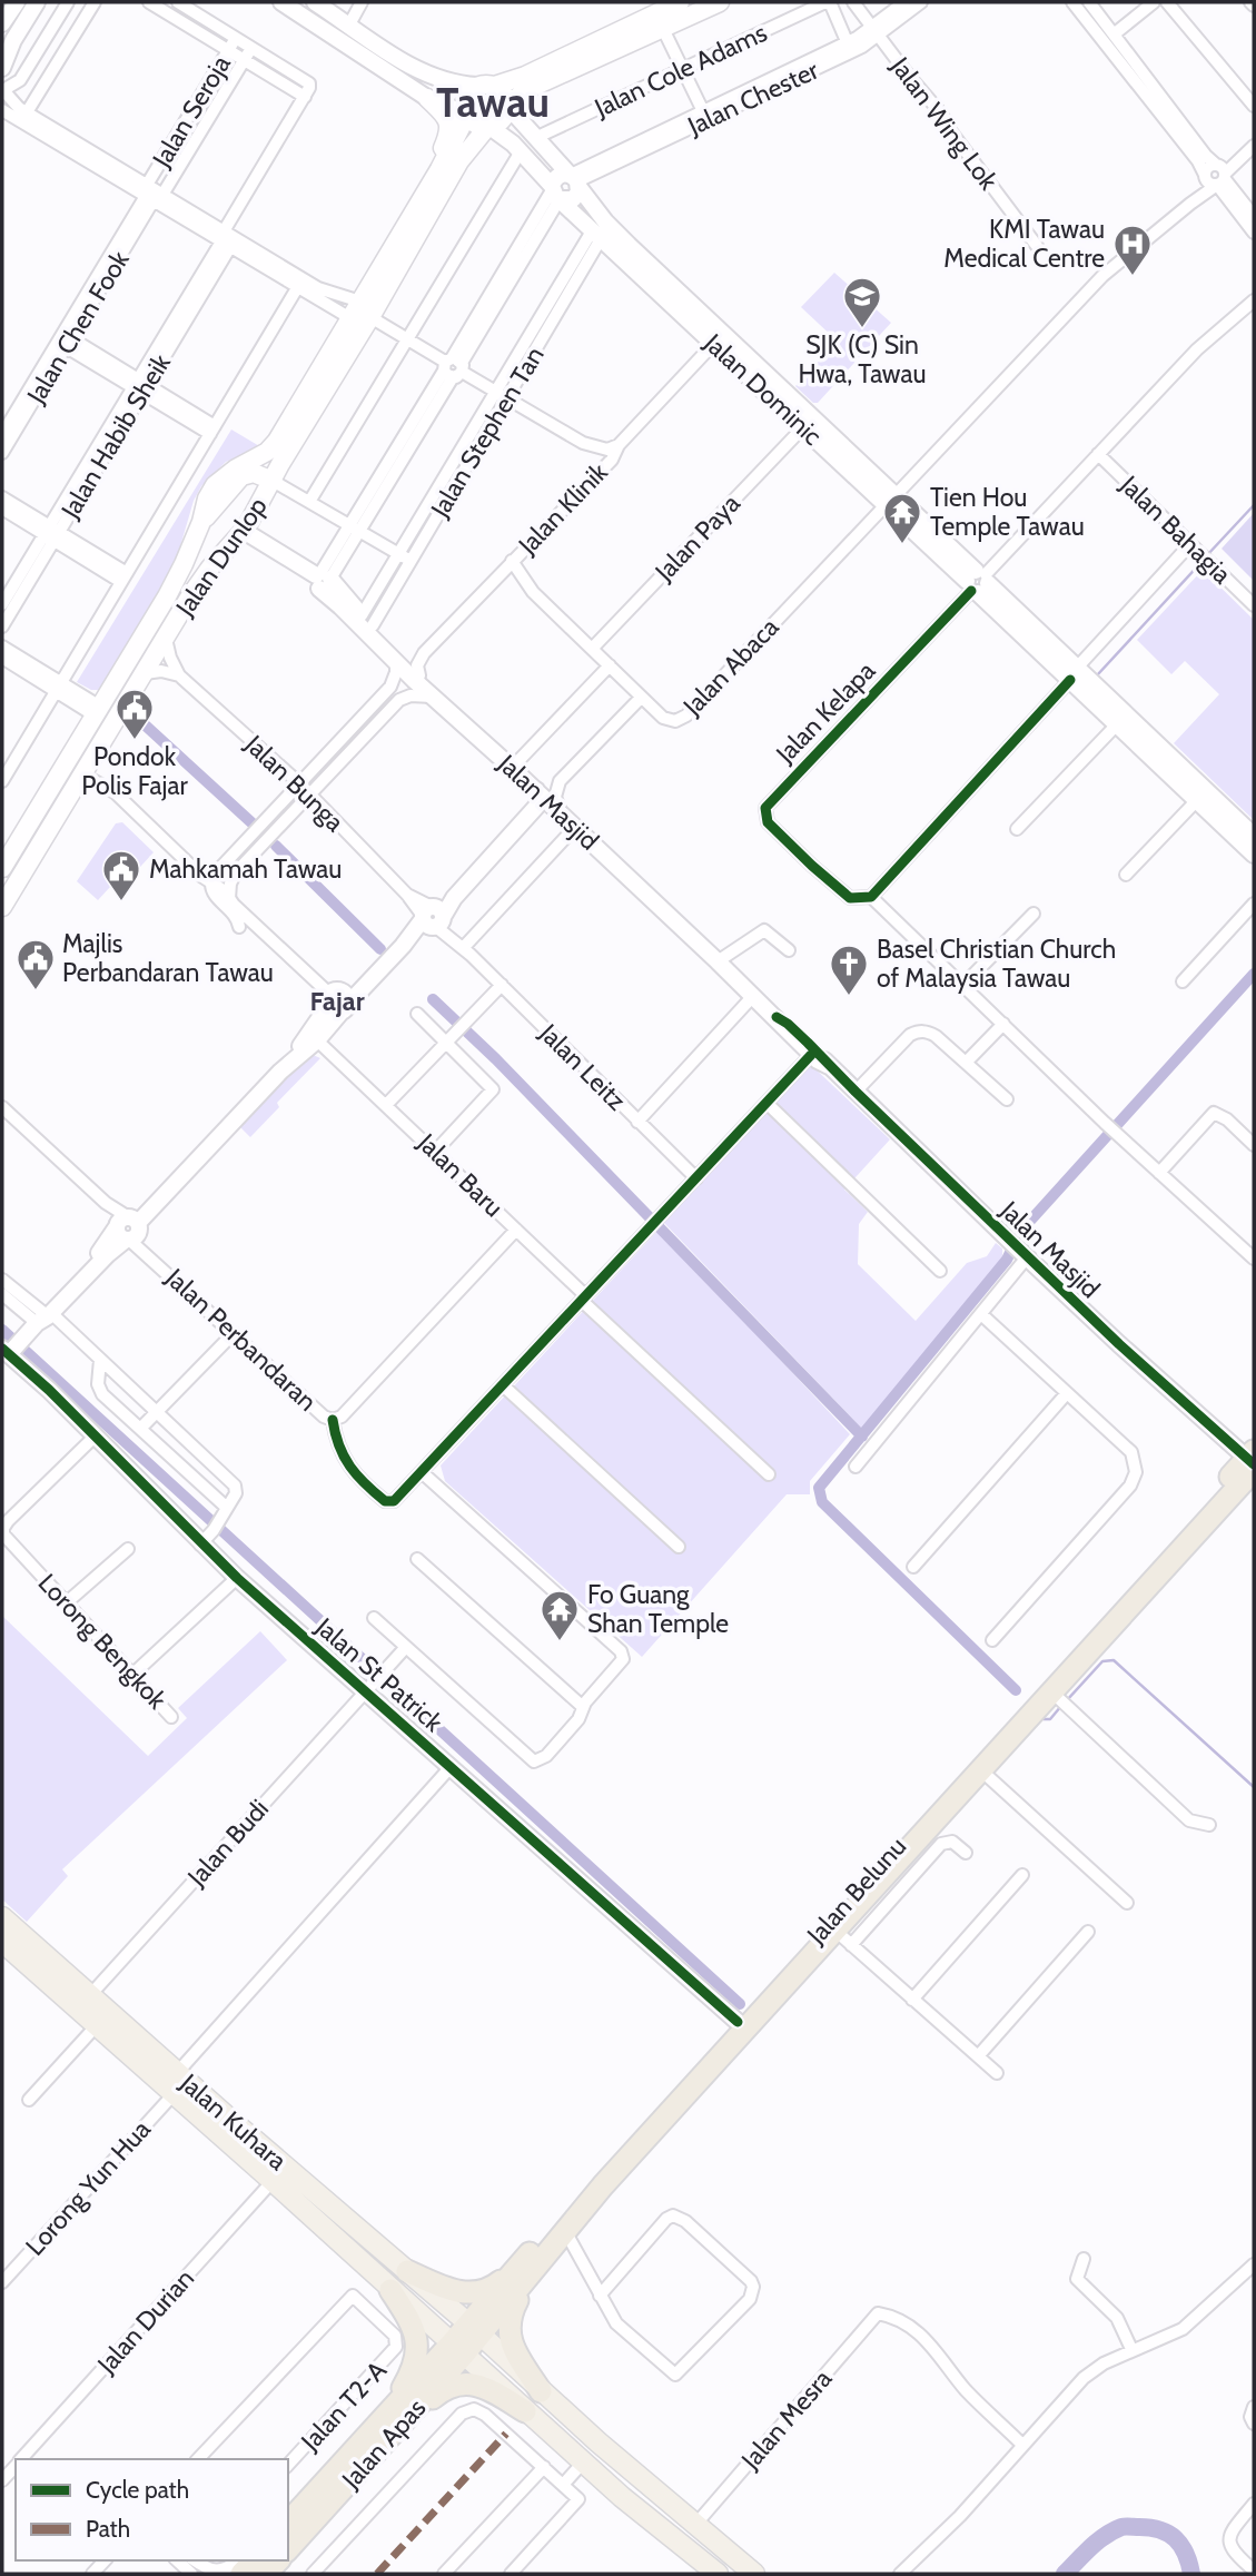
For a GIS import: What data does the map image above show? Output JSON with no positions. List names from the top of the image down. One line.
{"streets":{"highway":["Jalan Belunu","Jalan Apas"],"main road":["Jalan Dunlop","Jalan Kuhara"],"street":["Jalan Cole Adams","Jalan Chester","Jalan Seroja","Jalan Wing Lok","Jalan Chen Fook","Jalan Dominic","Jalan Stephen Tan","Jalan Habib Sheik","Jalan Klinik","Jalan Bahagia","Jalan Paya","Jalan Abaca","Jalan Kelapa","Jalan Bunga","Jalan Masjid","Jalan Leitz","Jalan Baru","Jalan Perbandaran","Lorong Bengkok","Jalan St Patrick","Jalan Budi","Lorong Yun Hua","Jalan Durian","Jalan T2-A","Jalan Mesra"]},"crossings":[["Jalan Cole Adams","Jalan Dominic"],["Jalan Chester","Jalan Wing Lok"],["Jalan Chester","Jalan Dominic"],["Jalan Seroja","Jalan Chen Fook"],["Jalan Dominic","Jalan Stephen Tan"],["Jalan Dominic","Jalan Klinik"],["Jalan Dominic","Jalan Paya"],["Jalan Dominic","Jalan Dunlop"],["Jalan Dominic","Jalan Abaca"],["Jalan Dominic","Jalan Kelapa"],["Jalan Bahagia","Jalan Kelapa"],["Jalan Paya","Jalan Abaca"],["Jalan Dunlop","Jalan Bunga"],["Jalan Dunlop","Jalan Masjid"],["Jalan Bunga","Jalan Leitz"],["Jalan Masjid","Jalan Belunu"],["Lorong Bengkok","Jalan St Patrick"],["Jalan St Patrick","Jalan Budi"],["Jalan St Patrick","Jalan Belunu"],["Jalan Budi","Jalan Kuhara"],["Jalan Belunu","Jalan Kuhara"],["Jalan Belunu","Jalan Apas"],["Jalan Kuhara","Lorong Yun Hua"],["Jalan Kuhara","Jalan Durian"],["Jalan Kuhara","Jalan Mesra"],["Jalan Kuhara","Jalan Apas"]],"districts":["Tawau","Fajar"],"places":{"hospital":["KMI Tawau Medical Centre"],"school or university":["SJK (C) Sin Hwa, Tawau"],"temple":["Tien Hou Temple Tawau","Fo Guang Shan Temple"],"public building":["Pondok Polis Fajar","Mahkamah Tawau","Majlis Perbandaran Tawau"],"church":["Basel Christian Church of Malaysia Tawau"]},"legend":["Cycle path","Path"]}
